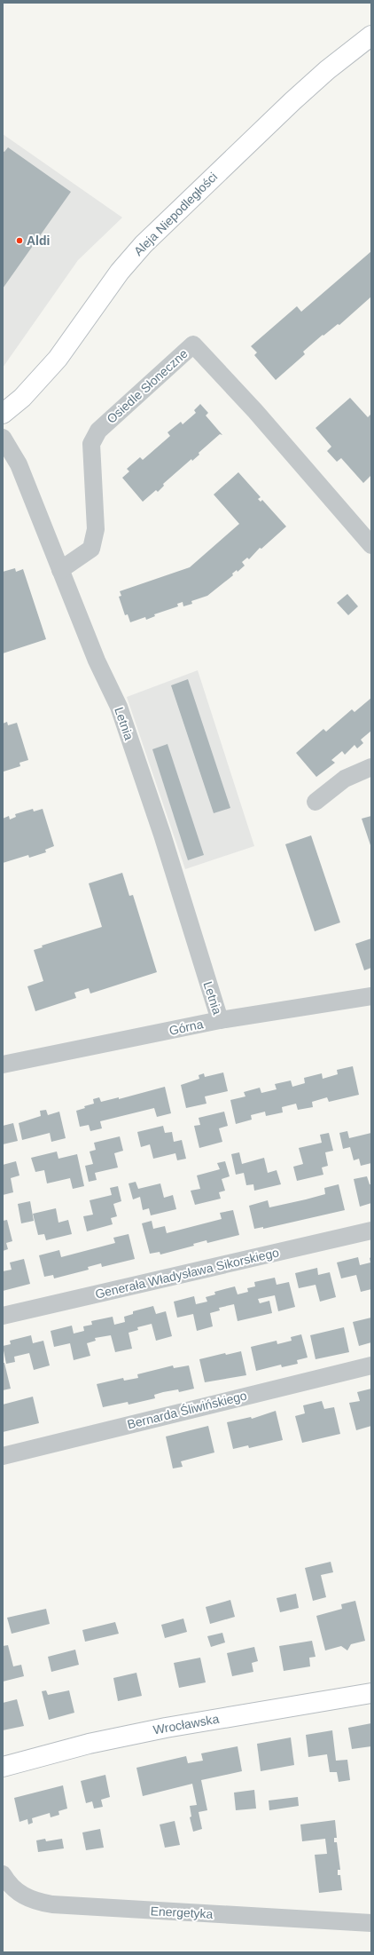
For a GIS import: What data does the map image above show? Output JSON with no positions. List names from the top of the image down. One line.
{"streets":{"street":["Aleja Niepodległości","Osiedle Słoneczne","Letnia","Górna","Generała Władysława Sikorskiego","Bernarda Śliwińskiego","Wrocławska","Energetyka"]},"crossings":[["Osiedle Słoneczne","Letnia"],["Letnia","Górna"]],"places":["Aldi"]}
